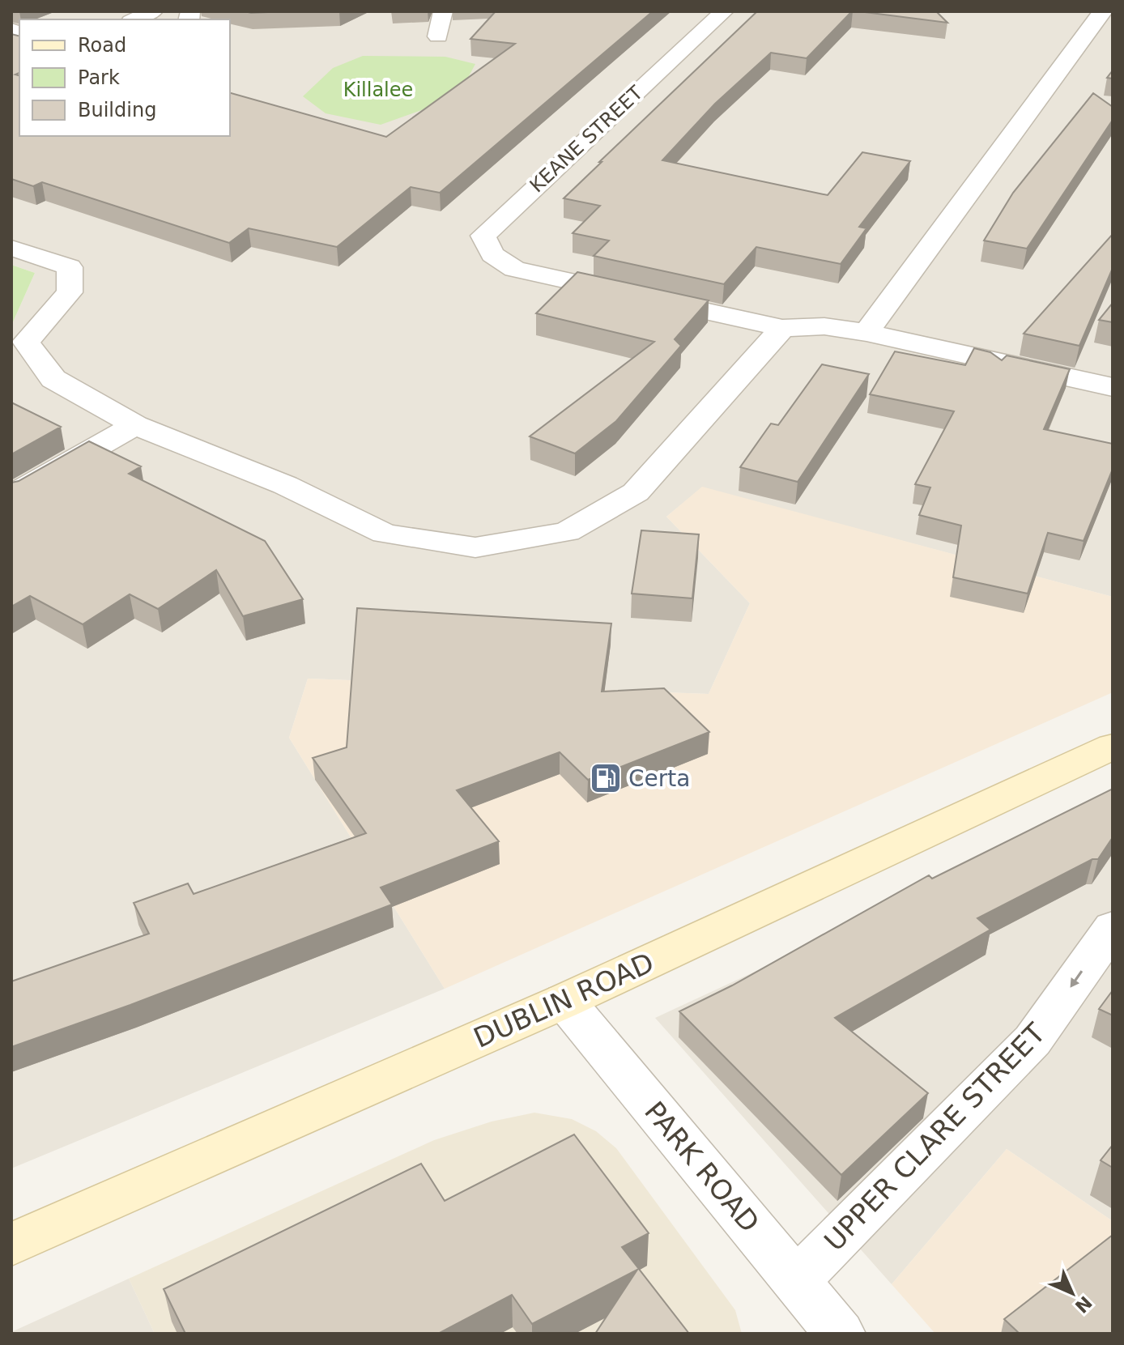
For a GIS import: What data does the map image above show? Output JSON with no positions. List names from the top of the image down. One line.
{"streets":{"main road":["DUBLIN ROAD"],"street":["KEANE STREET","UPPER CLARE STREET","PARK ROAD"]},"crossings":[["DUBLIN ROAD","PARK ROAD"],["UPPER CLARE STREET","PARK ROAD"]],"one_way":["UPPER CLARE STREET"],"parks":["Killalee"],"places":{"fuel station":["Certa"]},"legend":["Road","Park","Building"],"north":"bottom right"}
